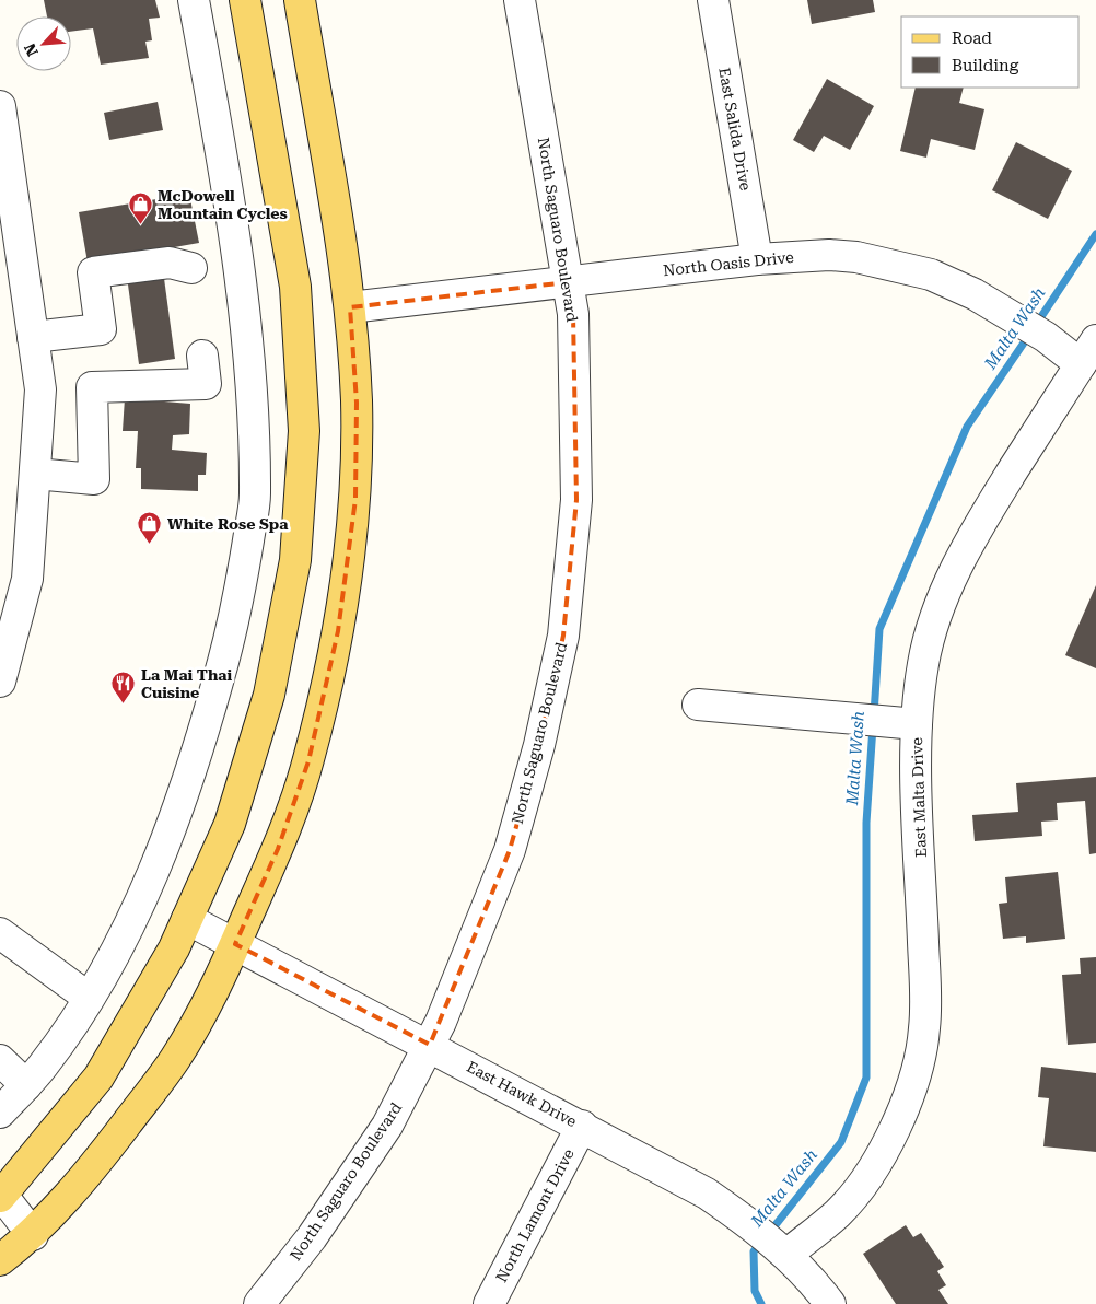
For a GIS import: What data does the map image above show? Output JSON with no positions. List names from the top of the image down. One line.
{"streets":{"street":["East Salida Drive","North Saguaro Boulevard","North Oasis Drive","East Malta Drive","East Hawk Drive","North Lamont Drive"]},"crossings":[["East Salida Drive","North Oasis Drive"],["North Saguaro Boulevard","North Oasis Drive"],["North Saguaro Boulevard","East Hawk Drive"],["North Oasis Drive","East Malta Drive"],["East Malta Drive","East Hawk Drive"],["East Hawk Drive","North Lamont Drive"]],"water":["Malta Wash"],"places":{"shop":["McDowell Mountain Cycles","White Rose Spa"],"restaurant":["La Mai Thai Cuisine"]},"legend":["Road","Building"],"north":"bottom left"}
